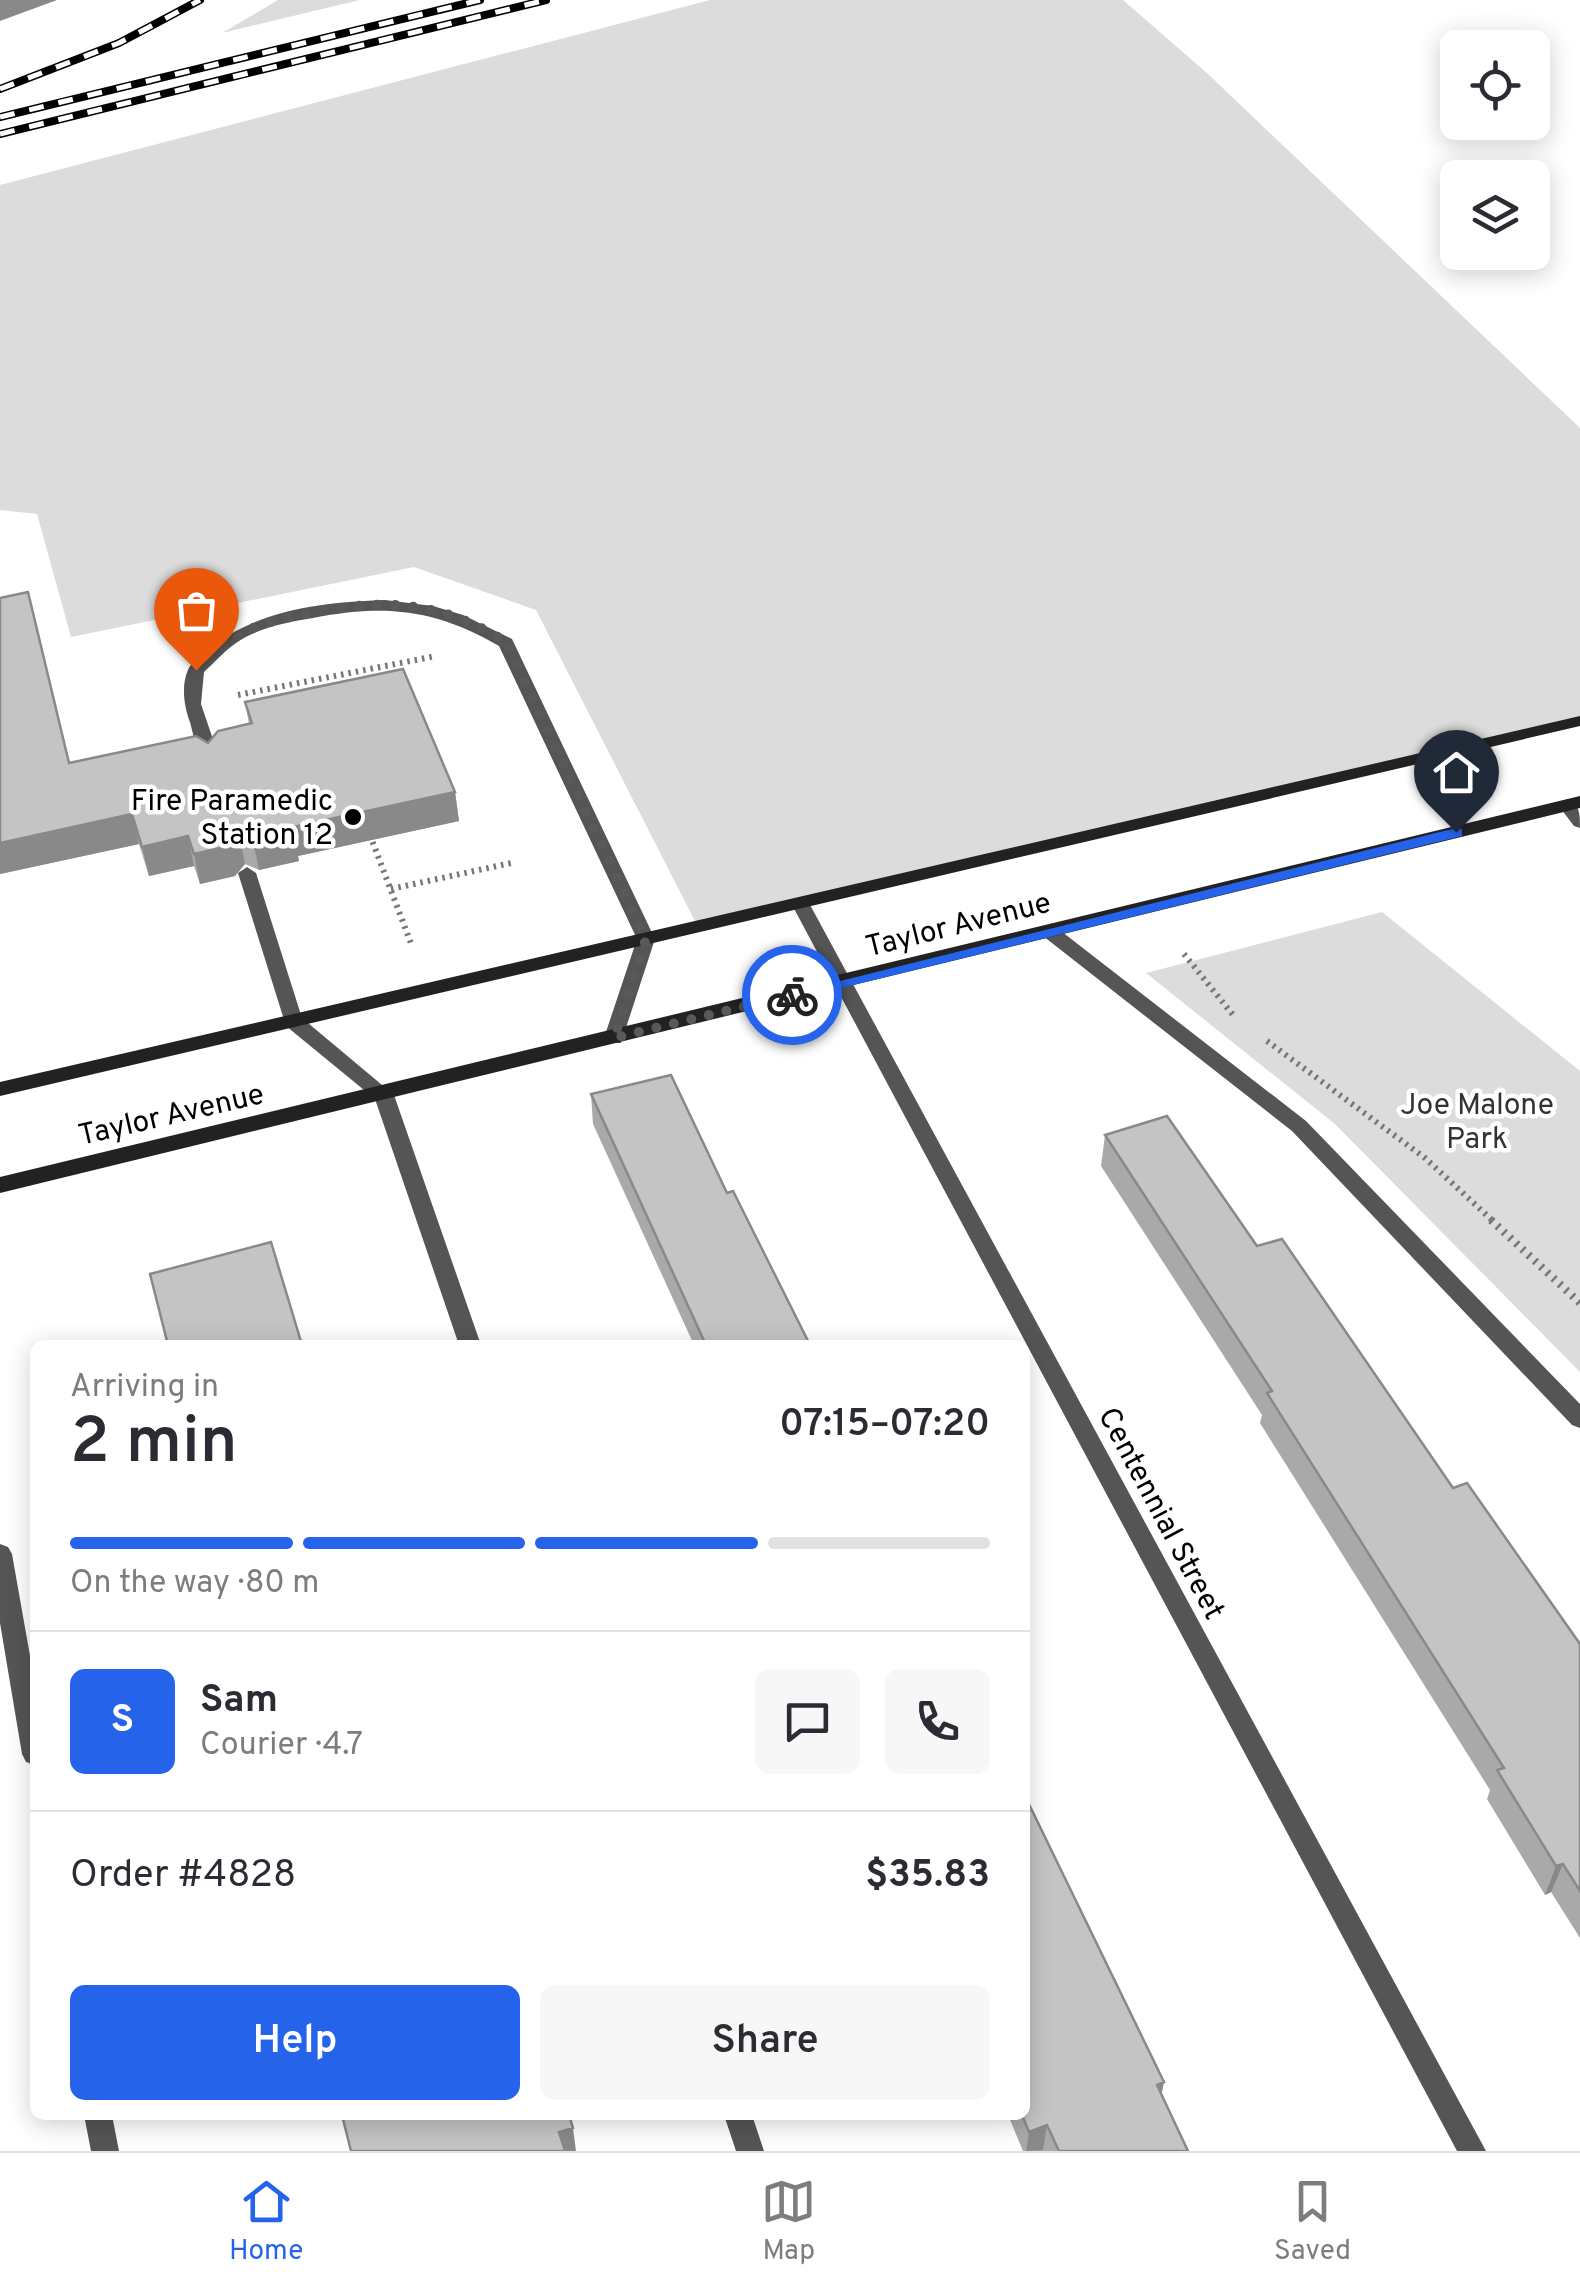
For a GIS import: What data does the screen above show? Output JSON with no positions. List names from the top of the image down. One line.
{"streets":{"main road":["Taylor Avenue"],"street":["Centennial Street"]},"crossings":[["Taylor Avenue","Centennial Street"]],"parks":["Joe Malone Park"],"places":["Fire Paramedic Station 12"],"page":{"heading":["2 min","Arriving in","07:15–07:20"],"panel":["Sam","Courier · 4.7","Order #4828","$35.83"],"bar":"On the way · 80 m","round":"S","buttons":["Help","Share"],"tabs":["Home","Map","Saved"]}}
